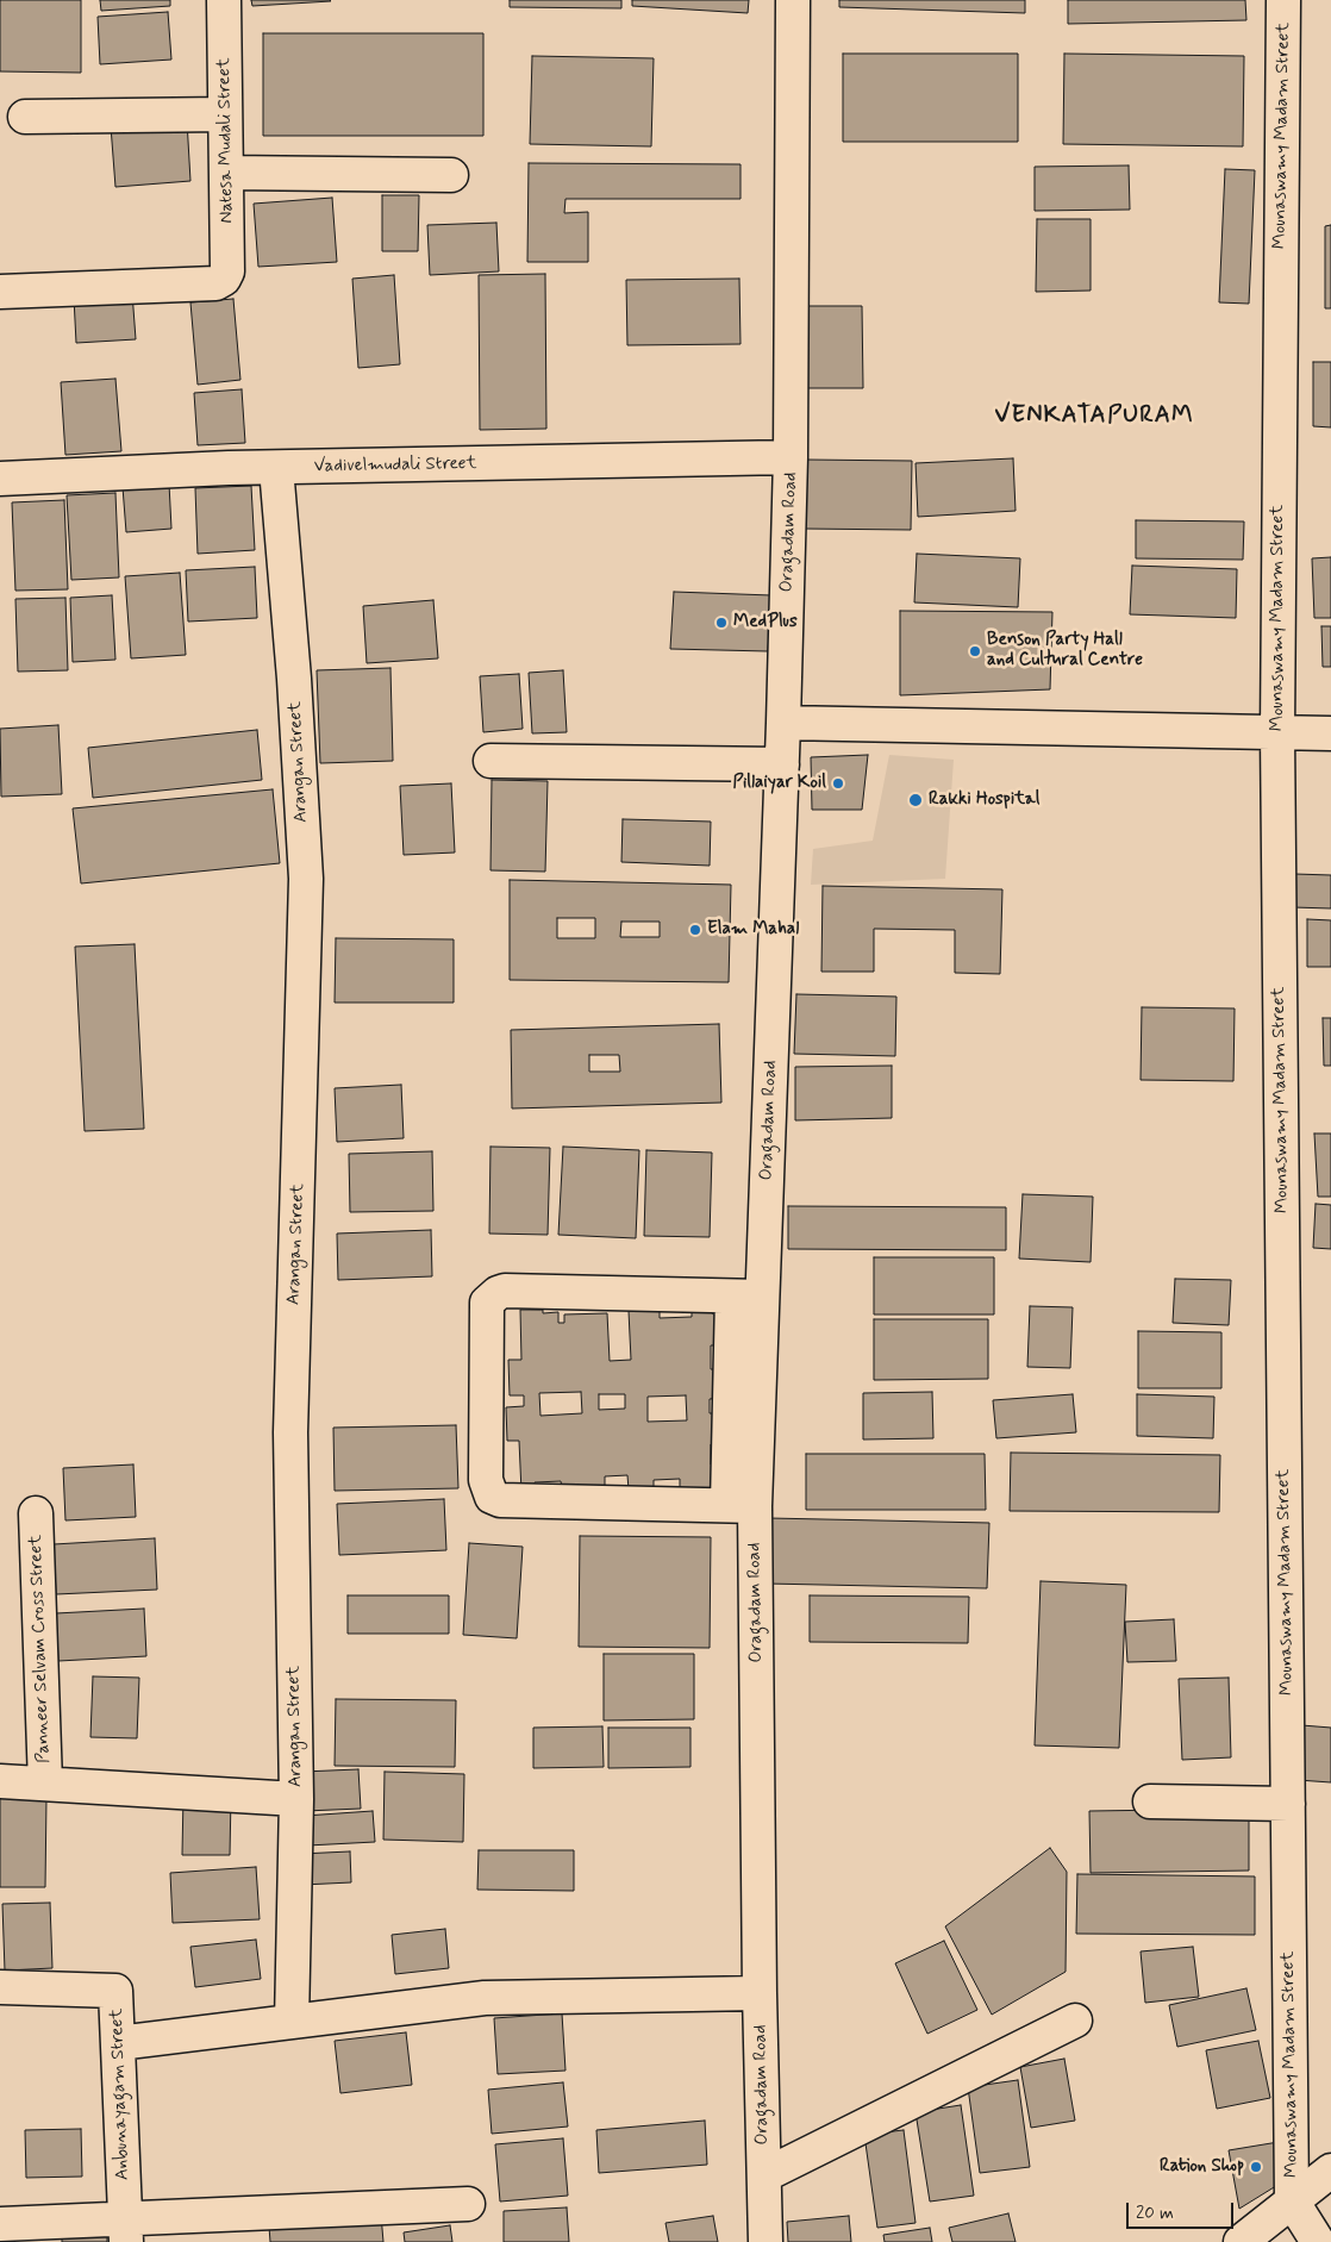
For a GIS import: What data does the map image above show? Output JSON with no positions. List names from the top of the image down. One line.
{"streets":{"street":["Mounaswamy Madam Street","Natesa Mudali Street","Vadivelmudali Street","Oragadam Road","Arangan Street","Panneer Selvam Cross Street","Anbunayagam Street"]},"crossings":[["Vadivelmudali Street","Oragadam Road"],["Vadivelmudali Street","Arangan Street"]],"districts":["VENKATAPURAM"],"places":["MedPlus","Benson Party Hall and Cultural Centre","Pillaiyar Koil","Rakki Hospital","Elam Mahal","Ration Shop"],"scale_bar":"20 m"}
